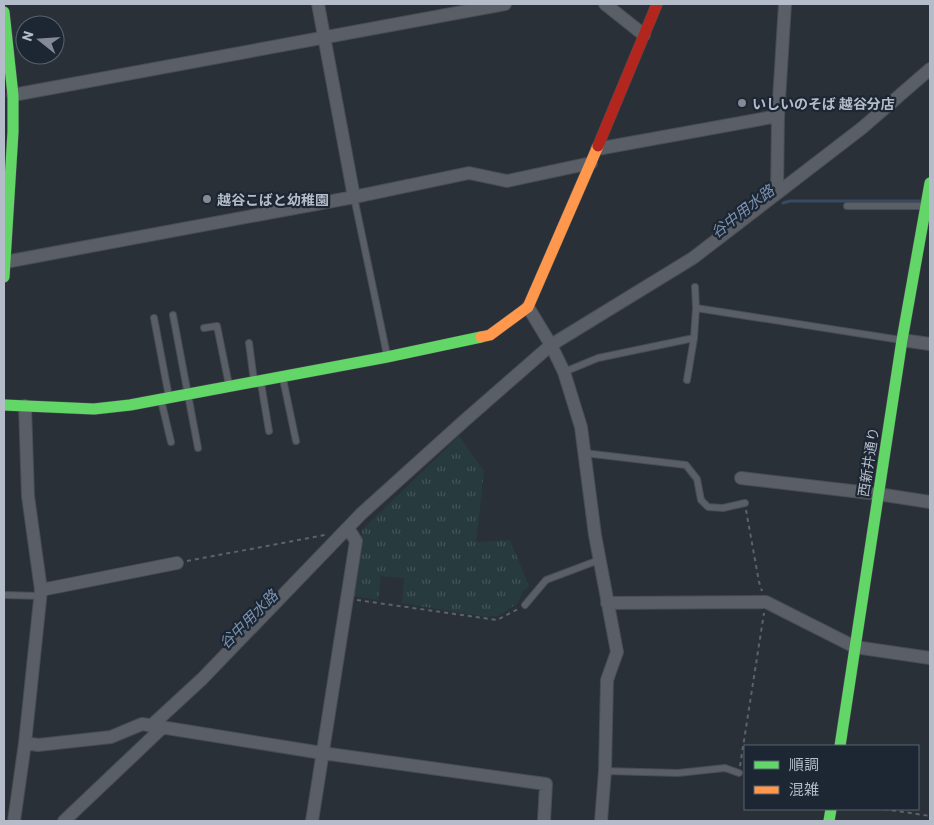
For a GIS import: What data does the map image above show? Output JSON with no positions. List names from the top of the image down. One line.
{"streets":{"street":["西新井通り"]},"water":["谷中用水路"],"places":["いしいのそば 越谷分店","越谷こばと幼稚園"],"legend":["順調","混雑"],"north":"left"}
